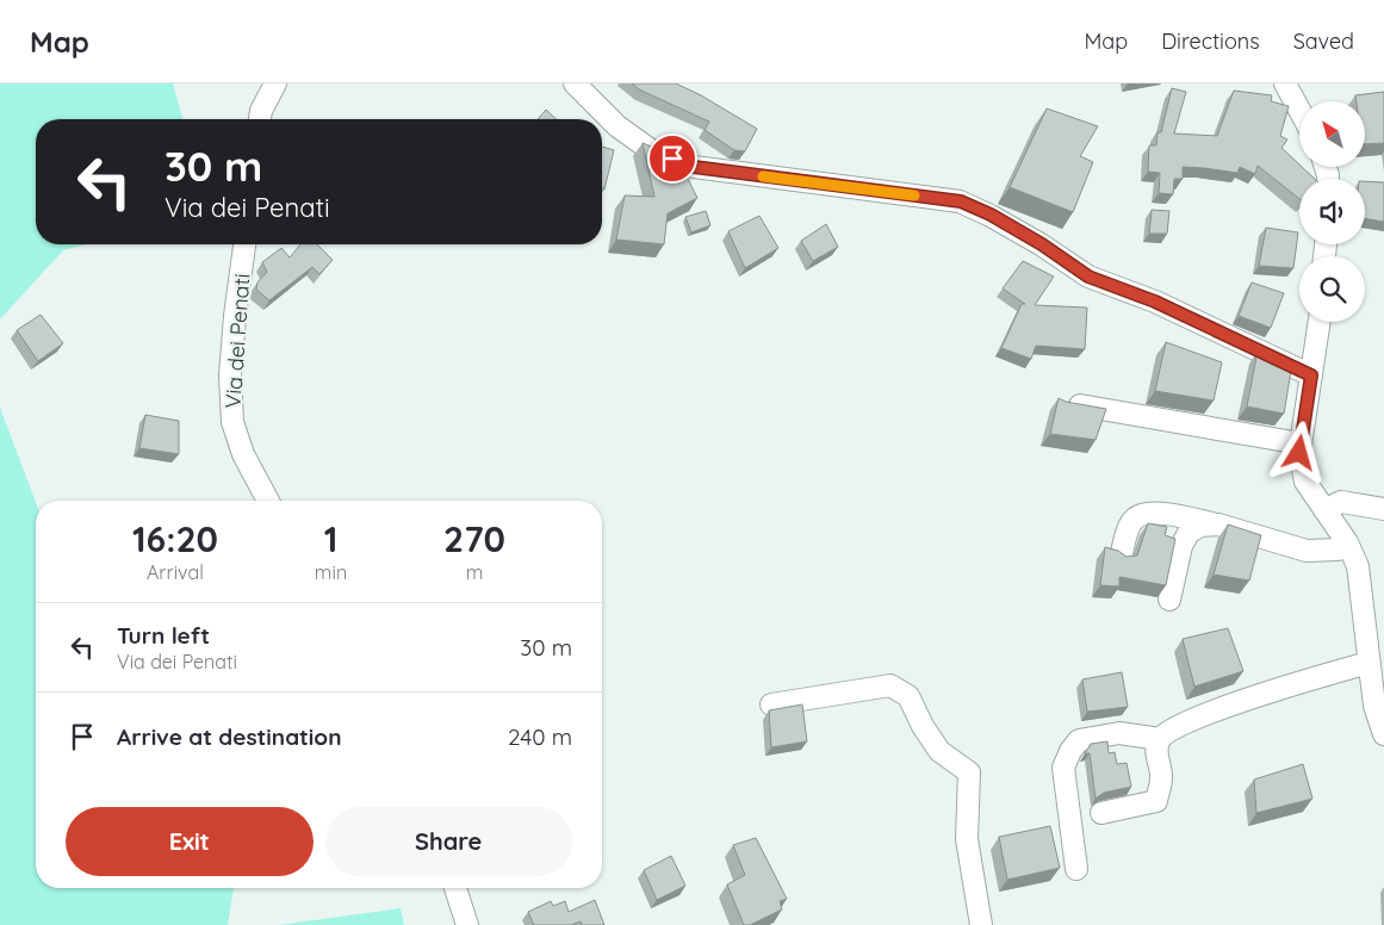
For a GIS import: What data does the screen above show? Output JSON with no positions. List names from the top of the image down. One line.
{"streets":{"street":["Via dei Penati"]},"north":"top left","page":{"header":"Map","nav":["Map","Directions","Saved"],"turn":["30 m","Via dei Penati"],"eta":["16:20","Arrival","1","min","270","m"],"list":[{"name":"Turn left","note":"Via dei Penati","value":"30 m"},{"name":"Arrive at destination","value":"240 m"}],"buttons":["Exit","Share"]}}
